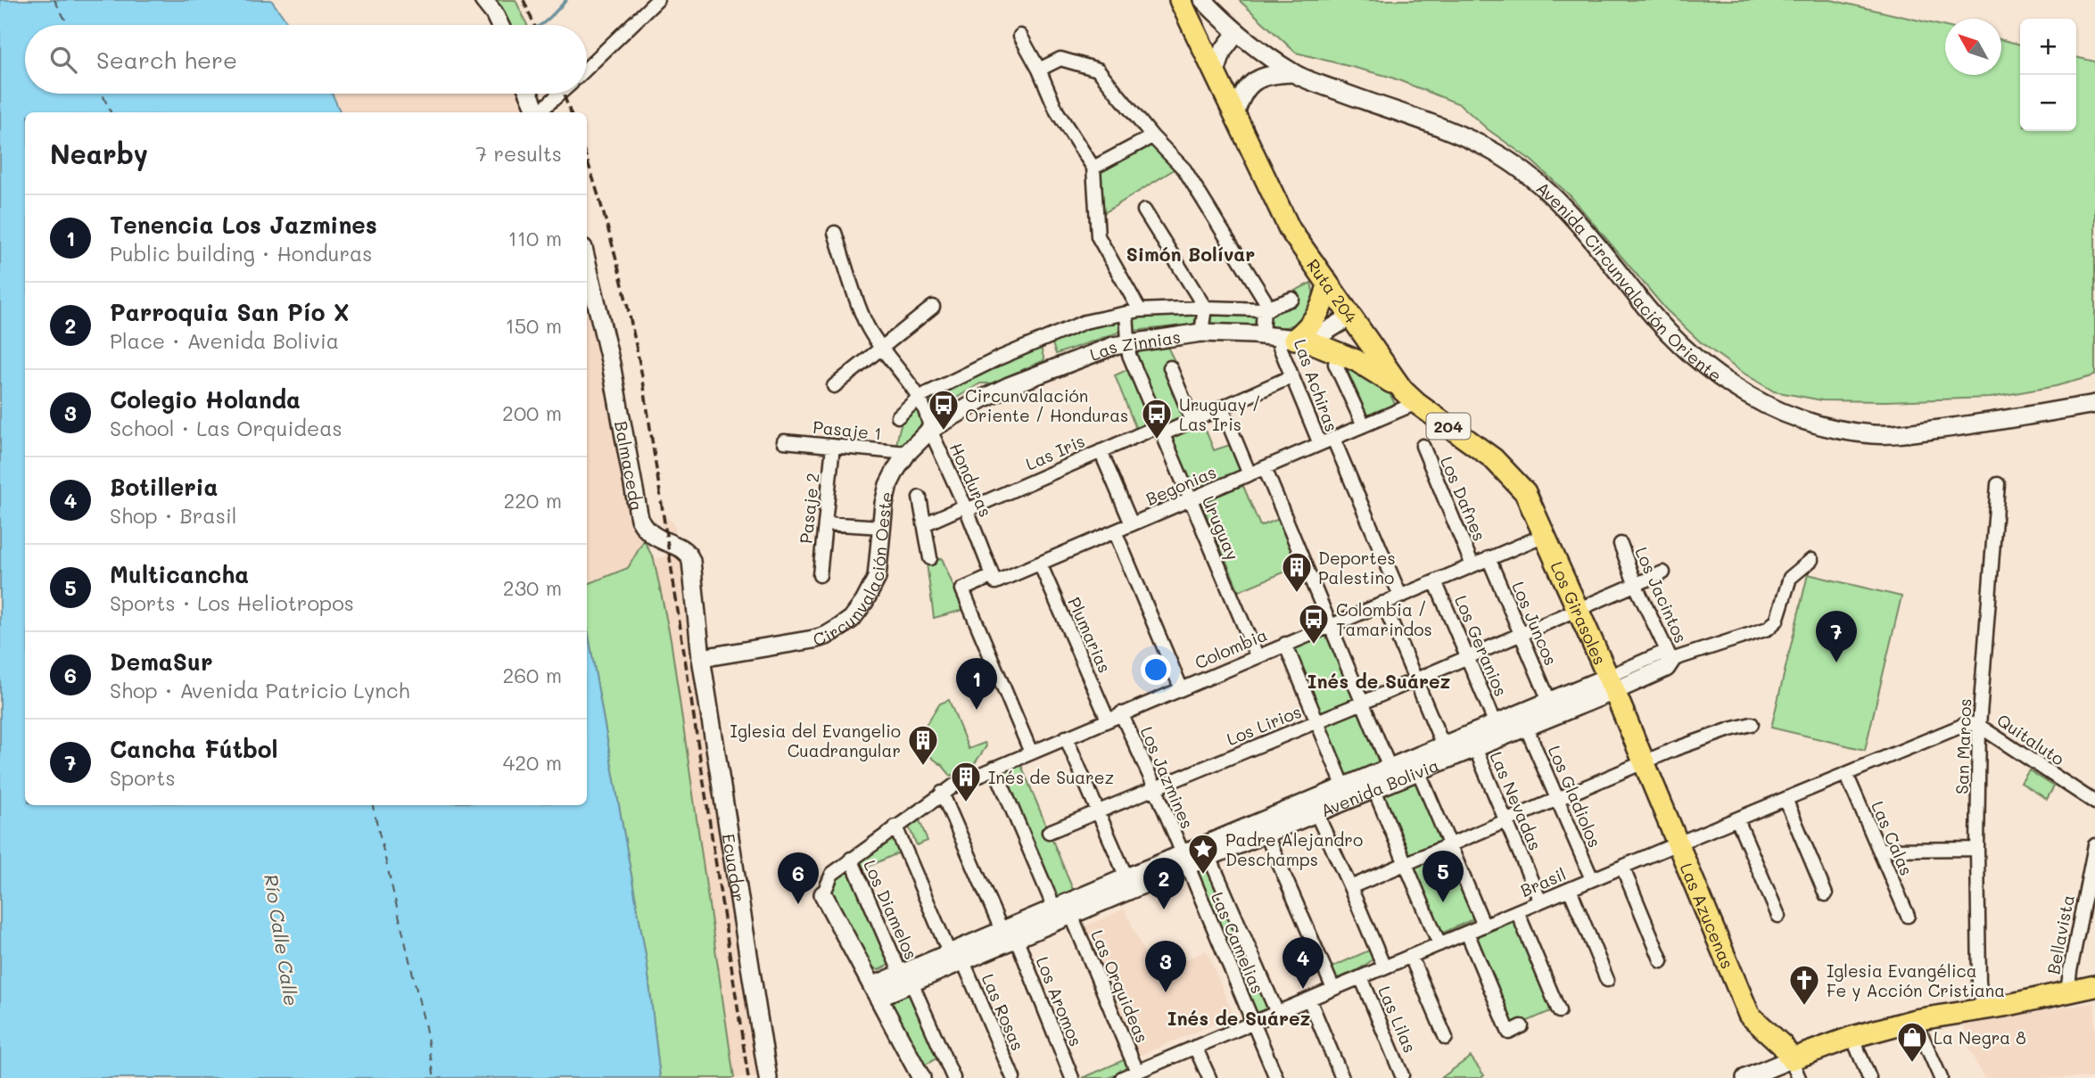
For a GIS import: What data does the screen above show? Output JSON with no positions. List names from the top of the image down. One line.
{"streets":{"main road":["Ruta 204","204","Los Girasoles","Las Azucenas"],"street":["Avenida Circunvalación Oriente","Las Zinnias","Las Achiras","Pasaje 1","Las Iris","Balmaceda","Honduras","Begonias","Los Dafnes","Pasaje 2","Uruguay","Circunvalación Oeste","Los Jacintos","Los Juncos","Plumarias","Los Geranios","Colombia","Los Lirios","Quitaluto","San Marcos","Los Jazmines","Avenida Bolivia","Los Gladiolos","Las Nevadas","Las Calas","Ecuador","Brasil","Los Diamelos","Bellavista","Las Camelias","Las Orquideas","Los Aromos","Las Rosas","Las Lilas"]},"crossings":[["Ruta 204","Las Zinnias"],["Ruta 204","Begonias"],["Ruta 204","Los Girasoles"],["Ruta 204","Colombia"],["Las Zinnias","Las Achiras"],["Las Zinnias","Honduras"],["Las Zinnias","Uruguay"],["Las Zinnias","Circunvalación Oeste"],["Las Achiras","Las Iris"],["Las Achiras","Begonias"],["Las Achiras","Colombia"],["Pasaje 1","Pasaje 2"],["Pasaje 1","Circunvalación Oeste"],["Las Iris","Honduras"],["Las Iris","Uruguay"],["Balmaceda","Circunvalación Oeste"],["Balmaceda","Ecuador"],["Honduras","Begonias"],["Honduras","Circunvalación Oeste"],["Begonias","Uruguay"],["Begonias","Plumarias"],["Begonias","Colombia"],["Los Dafnes","Colombia"],["Uruguay","Colombia"],["Circunvalación Oeste","Ecuador"],["Los Jacintos","Los Lirios"],["Los Jacintos","Avenida Bolivia"],["Los Girasoles","Colombia"],["Los Girasoles","Los Lirios"],["Los Girasoles","Avenida Bolivia"],["Los Girasoles","Las Azucenas"],["Los Juncos","Colombia"],["Los Juncos","Los Lirios"],["Los Juncos","Avenida Bolivia"],["Plumarias","Colombia"],["Los Geranios","Colombia"],["Los Geranios","Los Lirios"],["Los Geranios","Avenida Bolivia"],["Colombia","Los Jazmines"],["Colombia","Los Diamelos"],["Colombia","Los Aromos"],["Colombia","Las Rosas"],["Los Lirios","Los Jazmines"],["Quitaluto","San Marcos"],["Quitaluto","Brasil"],["San Marcos","Brasil"],["Los Jazmines","Avenida Bolivia"],["Los Jazmines","Las Camelias"],["Avenida Bolivia","Los Gladiolos"],["Avenida Bolivia","Las Nevadas"],["Avenida Bolivia","Los Diamelos"],["Avenida Bolivia","Las Azucenas"],["Avenida Bolivia","Las Camelias"],["Avenida Bolivia","Las Orquideas"],["Avenida Bolivia","Los Aromos"],["Avenida Bolivia","Las Rosas"],["Los Gladiolos","Brasil"],["Las Nevadas","Brasil"],["Las Calas","Brasil"],["Brasil","Las Azucenas"],["Brasil","Las Camelias"],["Brasil","Las Orquideas"],["Brasil","Las Lilas"]],"districts":["Simón Bolívar","Inés de Suárez","Inés de Suárez"],"water":["Río Calle Calle"],"places":{"bus stop":["Circunvalación Oriente / Honduras","Uruguay / Las Iris","Colombia / Tamarindos"],"building":["Deportes Palestino","Iglesia del Evangelio Cuadrangular","Inés de Suarez"],"place":["Padre Alejandro Deschamps"],"church":["Iglesia Evangélica Fe y Acción Cristiana"],"shop":["La Negra 8"]},"north":"top left","page":{"map_buttons":["+","−"],"search":"Search here","heading":["Nearby","7 results"],"list":[{"mark":"1","name":"Tenencia Los Jazmines","note":"Public building · Honduras","value":"110 m"},{"mark":"2","name":"Parroquia San Pío X","note":"Place · Avenida Bolivia","value":"150 m"},{"mark":"3","name":"Colegio Holanda","note":"School · Las Orquideas","value":"200 m"},{"mark":"4","name":"Botilleria","note":"Shop · Brasil","value":"220 m"},{"mark":"5","name":"Multicancha","note":"Sports · Los Heliotropos","value":"230 m"},{"mark":"6","name":"DemaSur","note":"Shop · Avenida Patricio Lynch","value":"260 m"},{"mark":"7","name":"Cancha Fútbol","note":"Sports","value":"420 m"}],"pins":["7","1","5","6","2","4","3"]}}
